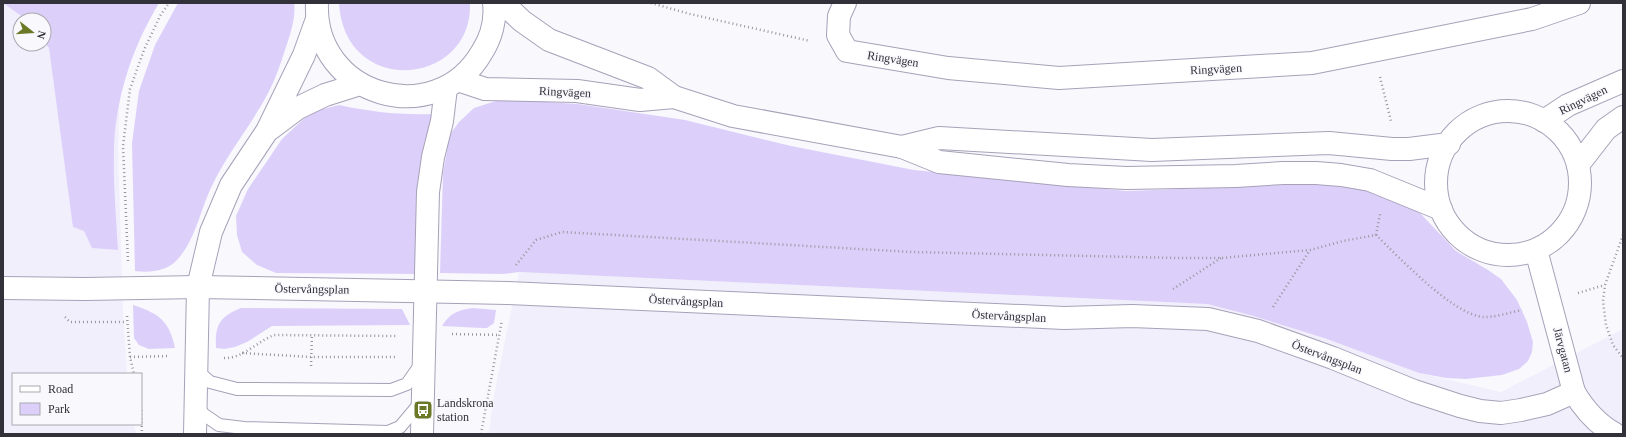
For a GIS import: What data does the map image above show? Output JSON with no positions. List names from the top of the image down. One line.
{"streets":{"street":["Ringvägen","Östervångsplan","Järvgatan"]},"crossings":[["Ringvägen","Järvgatan"],["Östervångsplan","Järvgatan"]],"places":{"bus stop":["Landskrona station"]},"legend":["Road","Park"],"north":"right"}
